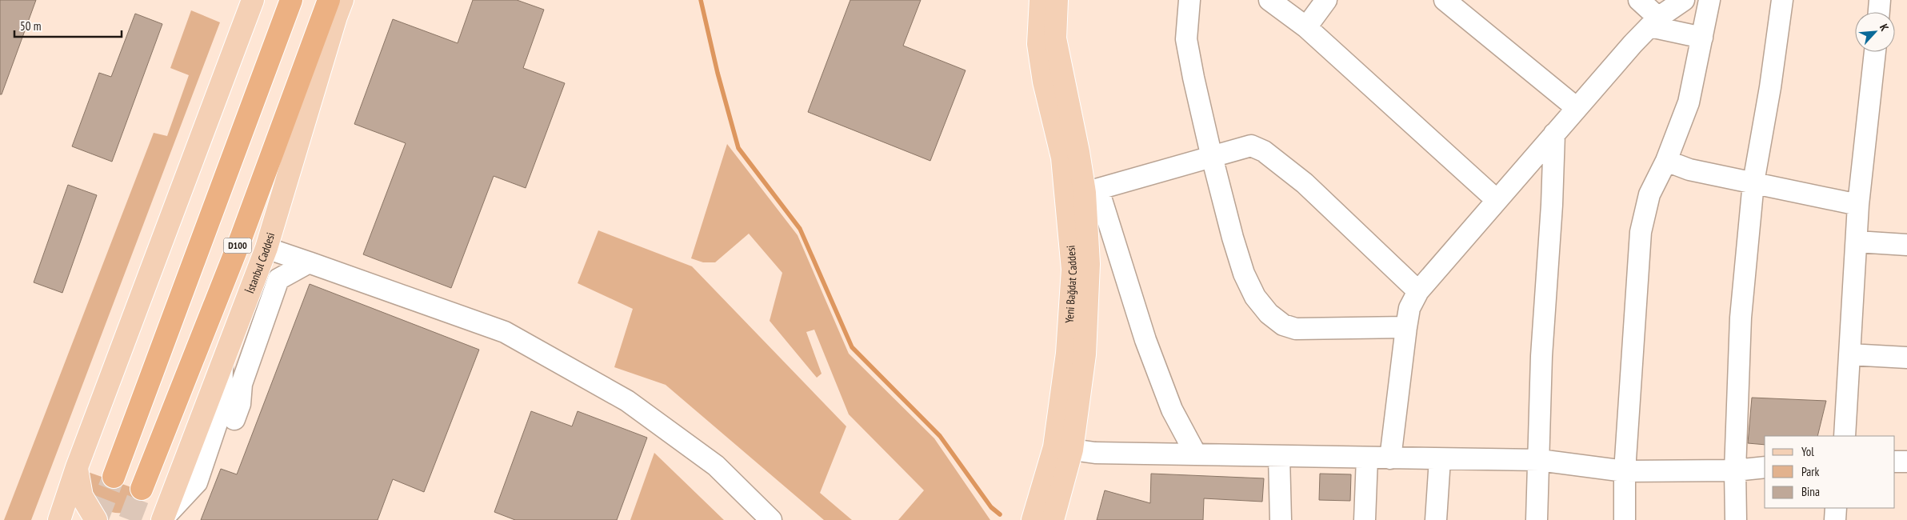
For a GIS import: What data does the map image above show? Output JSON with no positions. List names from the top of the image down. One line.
{"streets":{"highway":["D100"],"main road":["İstanbul Caddesi","Yeni Bağdat Caddesi"]},"legend":["Yol","Park","Bina"],"scale_bar":"50 m","north":"top right"}
